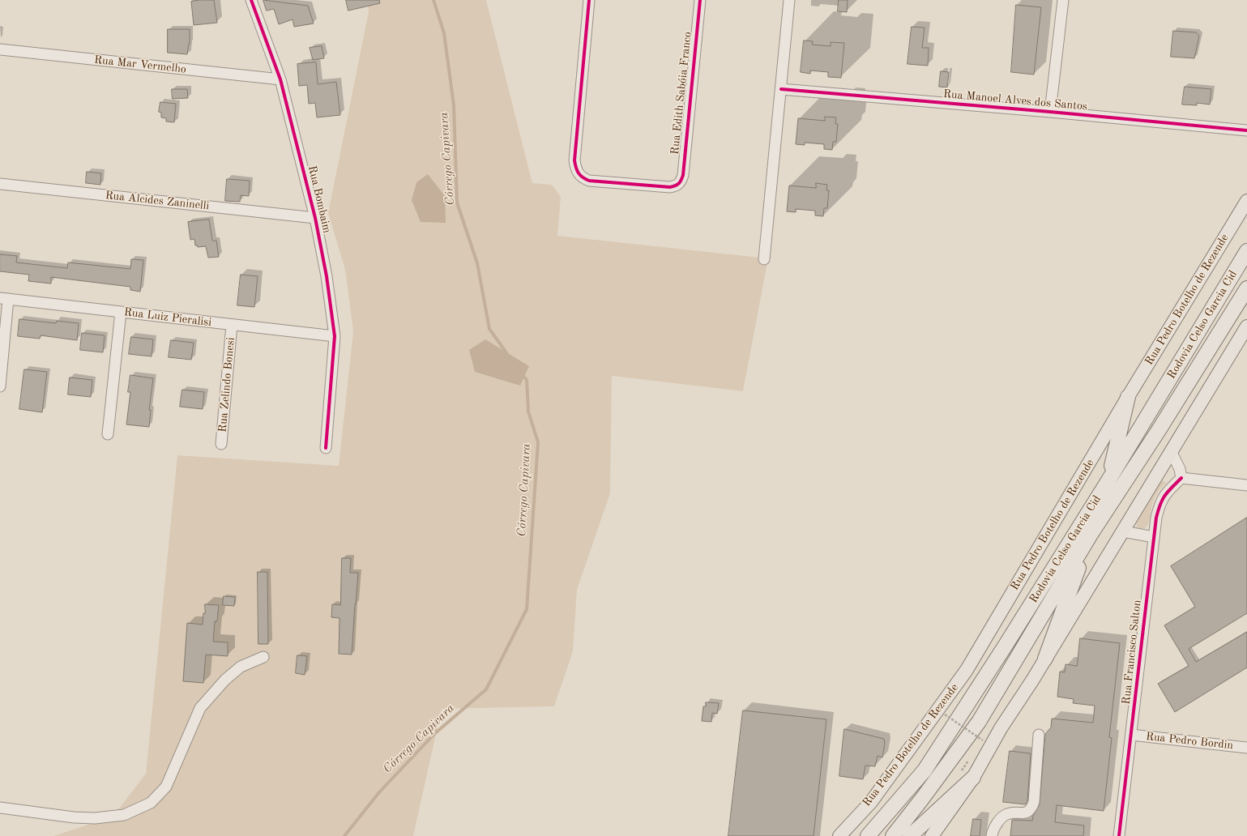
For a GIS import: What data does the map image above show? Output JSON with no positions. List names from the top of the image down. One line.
{"streets":{"highway":["Rodovia Celso Garcia Cid"],"main road":["Rua Pedro Botelho de Rezende"],"street":["Rua Mar Vermelho","Rua Edith Sabóia Franco","Rua Manoel Alves dos Santos","Rua Bombaim","Rua Alcides Zaninelli","Rua Luiz Pieralisi","Rua Zelindo Bonesi","Rua Francisco Salton","Rua Pedro Bordin"]},"crossings":[["Rua Mar Vermelho","Rua Bombaim"],["Rua Bombaim","Rua Alcides Zaninelli"],["Rua Bombaim","Rua Luiz Pieralisi"],["Rua Luiz Pieralisi","Rua Zelindo Bonesi"],["Rua Francisco Salton","Rua Pedro Bordin"]],"water":["Córrego Capivara"]}
